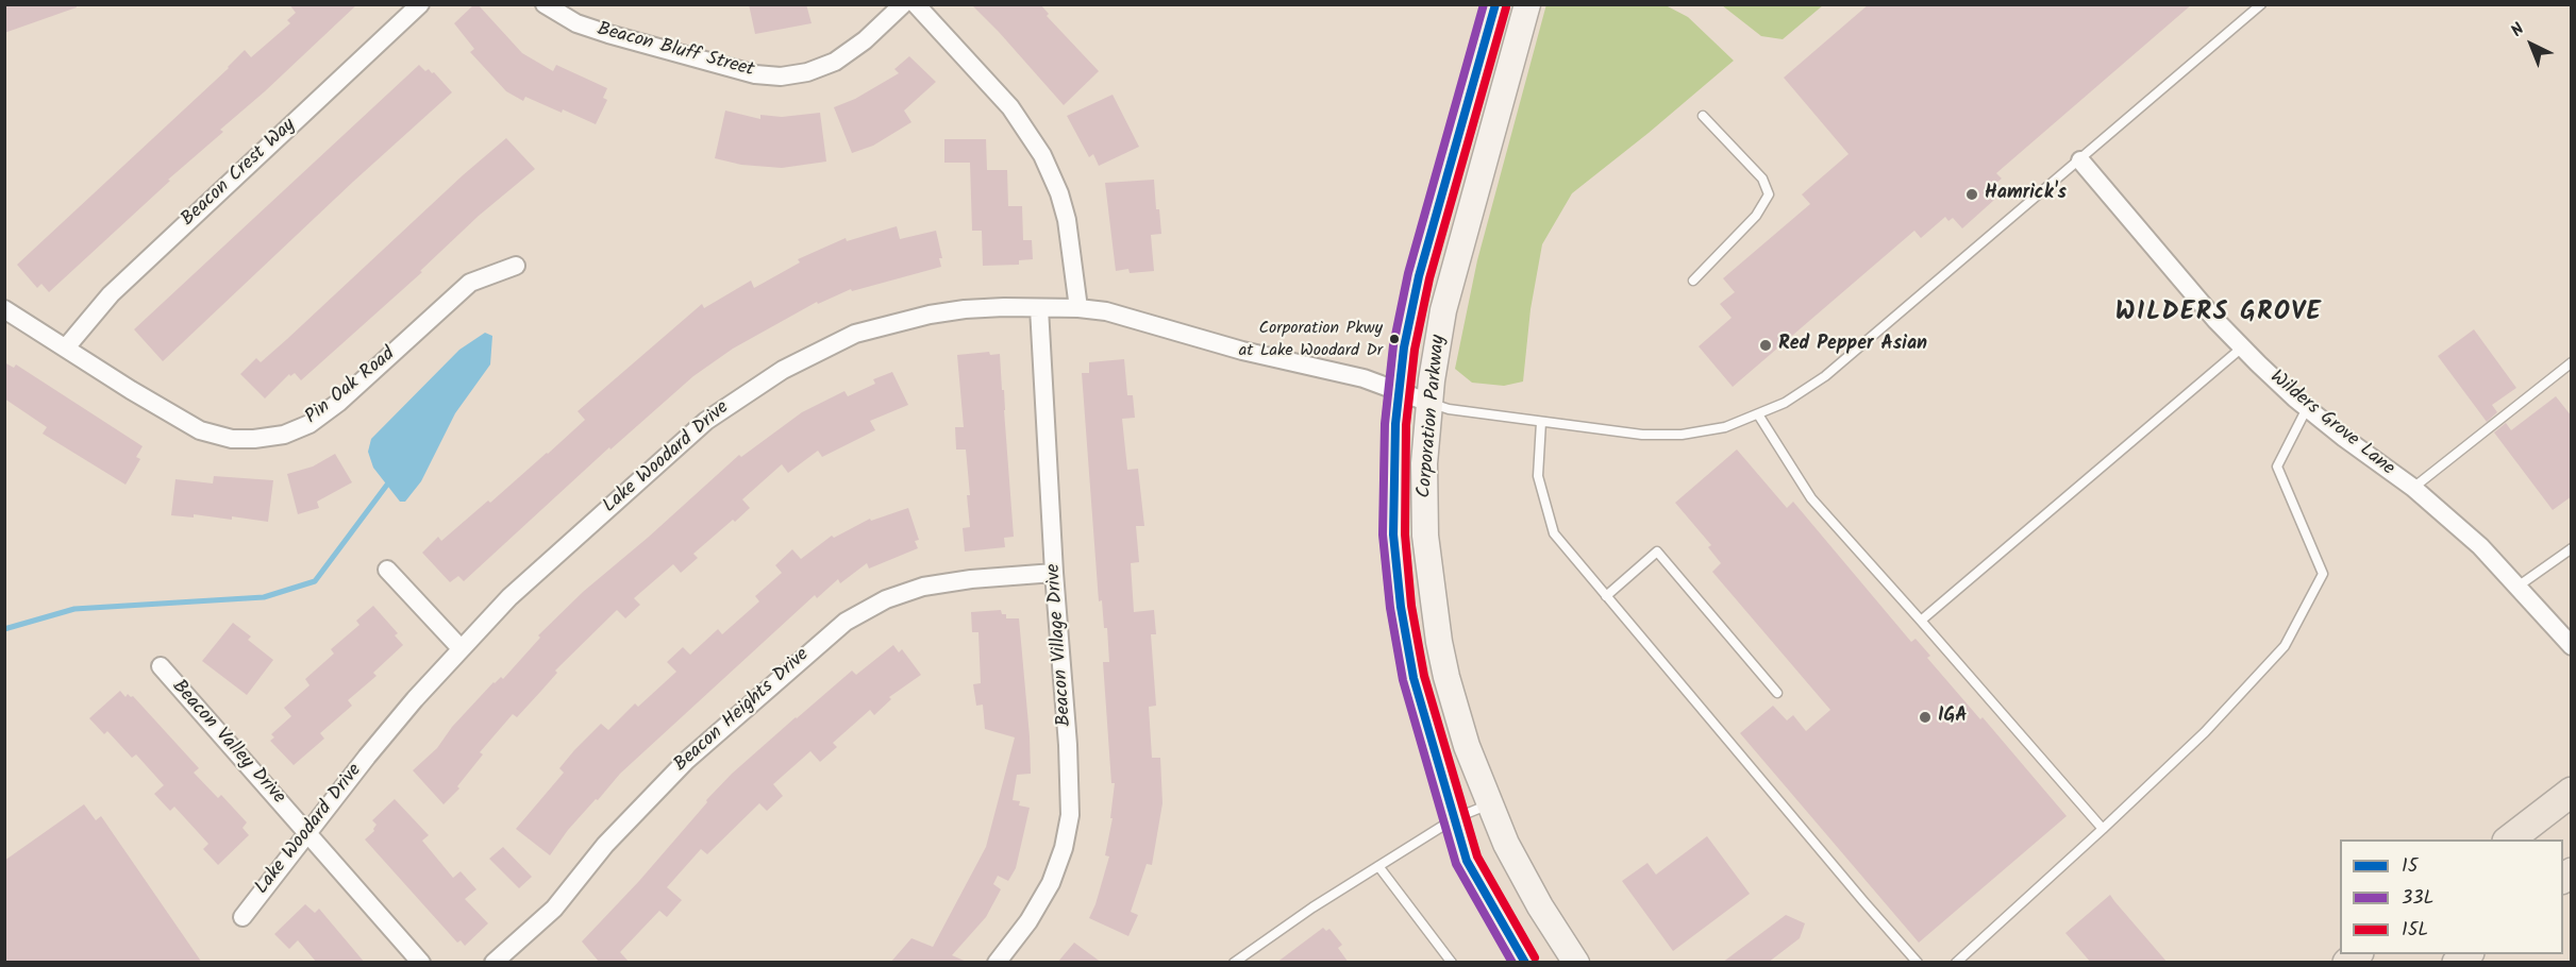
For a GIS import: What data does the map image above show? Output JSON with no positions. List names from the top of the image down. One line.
{"streets":{"main road":["Corporation Parkway"],"street":["Beacon Bluff Street","Beacon Crest Way","Pin Oak Road","Wilders Grove Lane","Lake Woodard Drive","Beacon Village Drive","Beacon Heights Drive","Beacon Valley Drive"]},"crossings":[["Beacon Crest Way","Pin Oak Road"],["Corporation Parkway","Lake Woodard Drive"],["Lake Woodard Drive","Beacon Village Drive"],["Lake Woodard Drive","Beacon Valley Drive"],["Beacon Village Drive","Beacon Heights Drive"]],"districts":["WILDERS GROVE"],"places":["Hamrick's","Corporation Pkwy at Lake Woodard Dr","Red Pepper Asian","IGA"],"lines":["transit line 15","transit line 33L","transit line 15L"],"legend":["15","33L","15L"],"north":"top left"}
